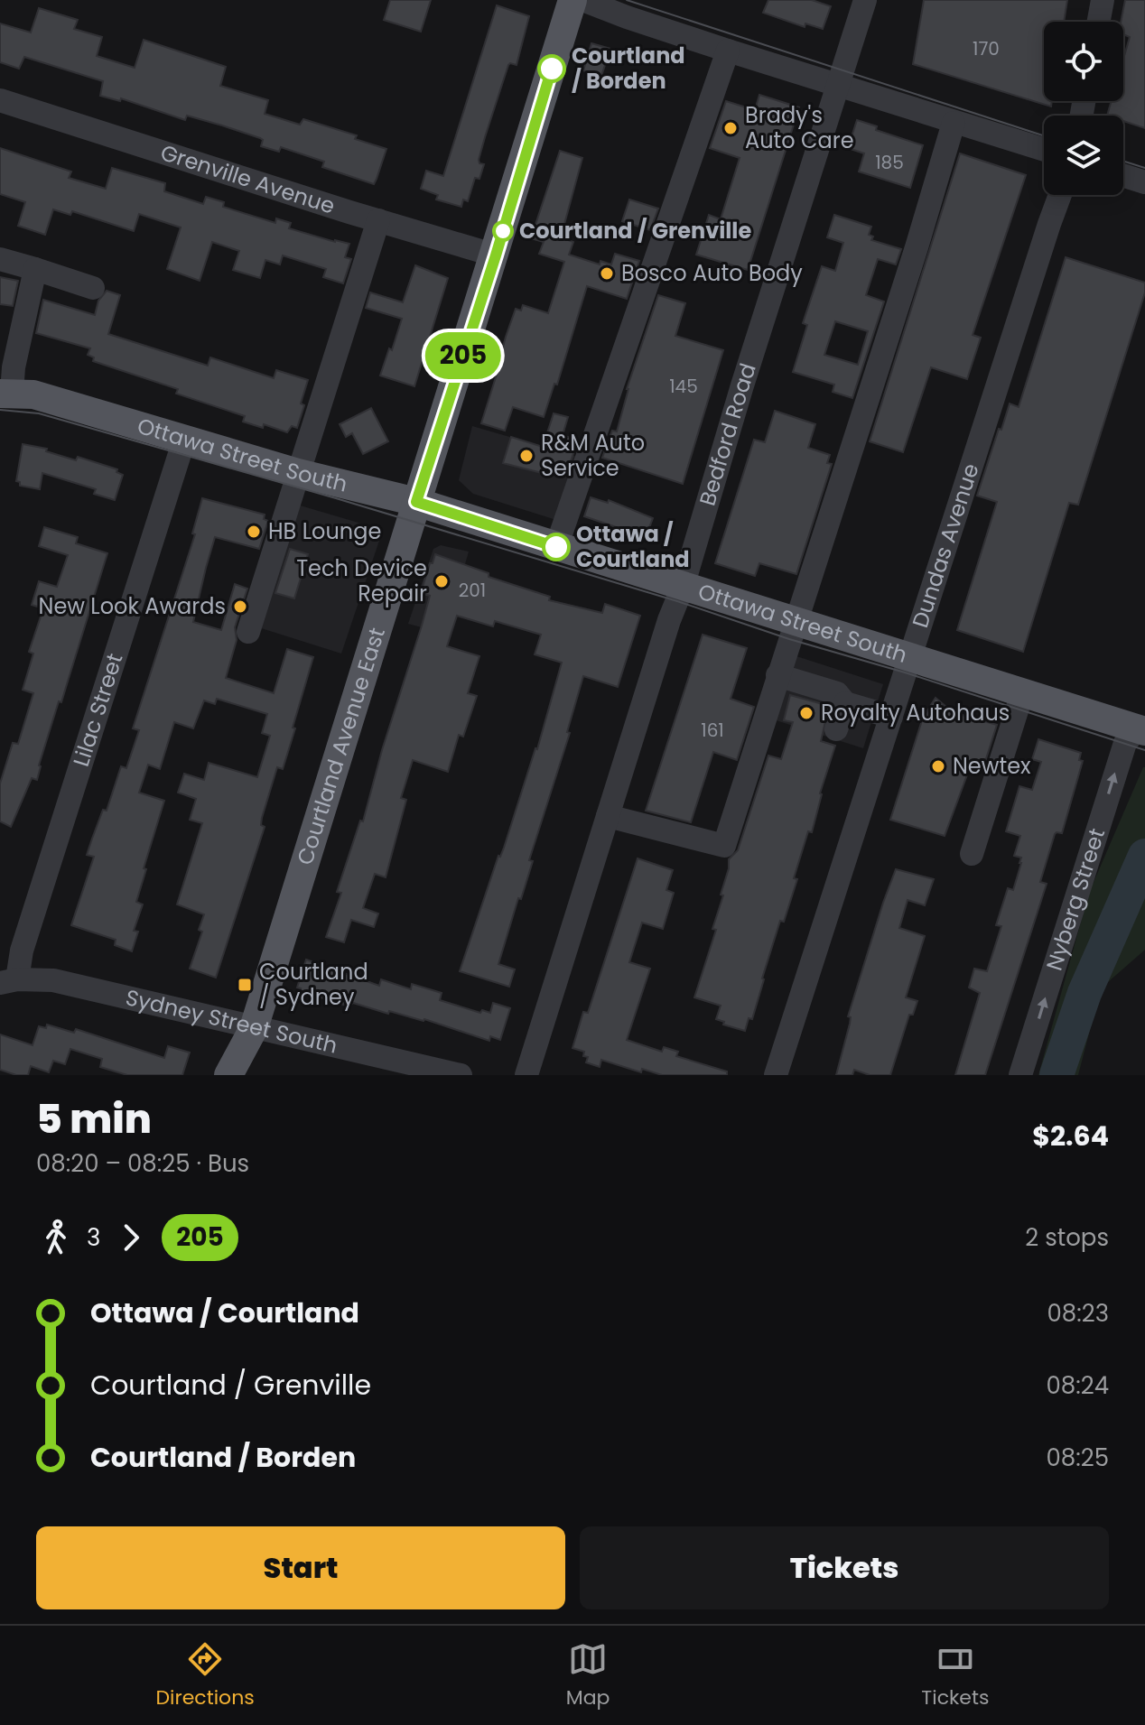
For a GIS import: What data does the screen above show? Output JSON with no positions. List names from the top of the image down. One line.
{"streets":{"main road":["Ottawa Street South","Courtland Avenue East"],"street":["Grenville Avenue","Bedford Road","Dundas Avenue","Lilac Street","Nyberg Street","Sydney Street South"]},"crossings":[["Grenville Avenue","Courtland Avenue East"],["Bedford Road","Ottawa Street South"],["Ottawa Street South","Dundas Avenue"],["Ottawa Street South","Lilac Street"],["Ottawa Street South","Courtland Avenue East"],["Ottawa Street South","Nyberg Street"],["Lilac Street","Sydney Street South"],["Courtland Avenue East","Sydney Street South"]],"places":{"other":["Courtland / Borden","Brady's Auto Care","Courtland / Grenville","Bosco Auto Body","R&M Auto Service","HB Lounge","Ottawa / Courtland","Tech Device Repair","New Look Awards","Royalty Autohaus","Newtex"],"transit":["Courtland / Sydney"]},"lines":["bus line 205"],"house_numbers":["170","185","145","201","161"],"page":{"on_map":"205","heading":["5 min","08:20 – 08:25 · Bus","$2.64"],"legs":["3","205","2 stops"],"list":[{"name":"Ottawa / Courtland","value":"08:23"},{"name":"Courtland / Grenville","value":"08:24"},{"name":"Courtland / Borden","value":"08:25"}],"buttons":["Start","Tickets"],"tabs":["Directions","Map","Tickets"]}}
